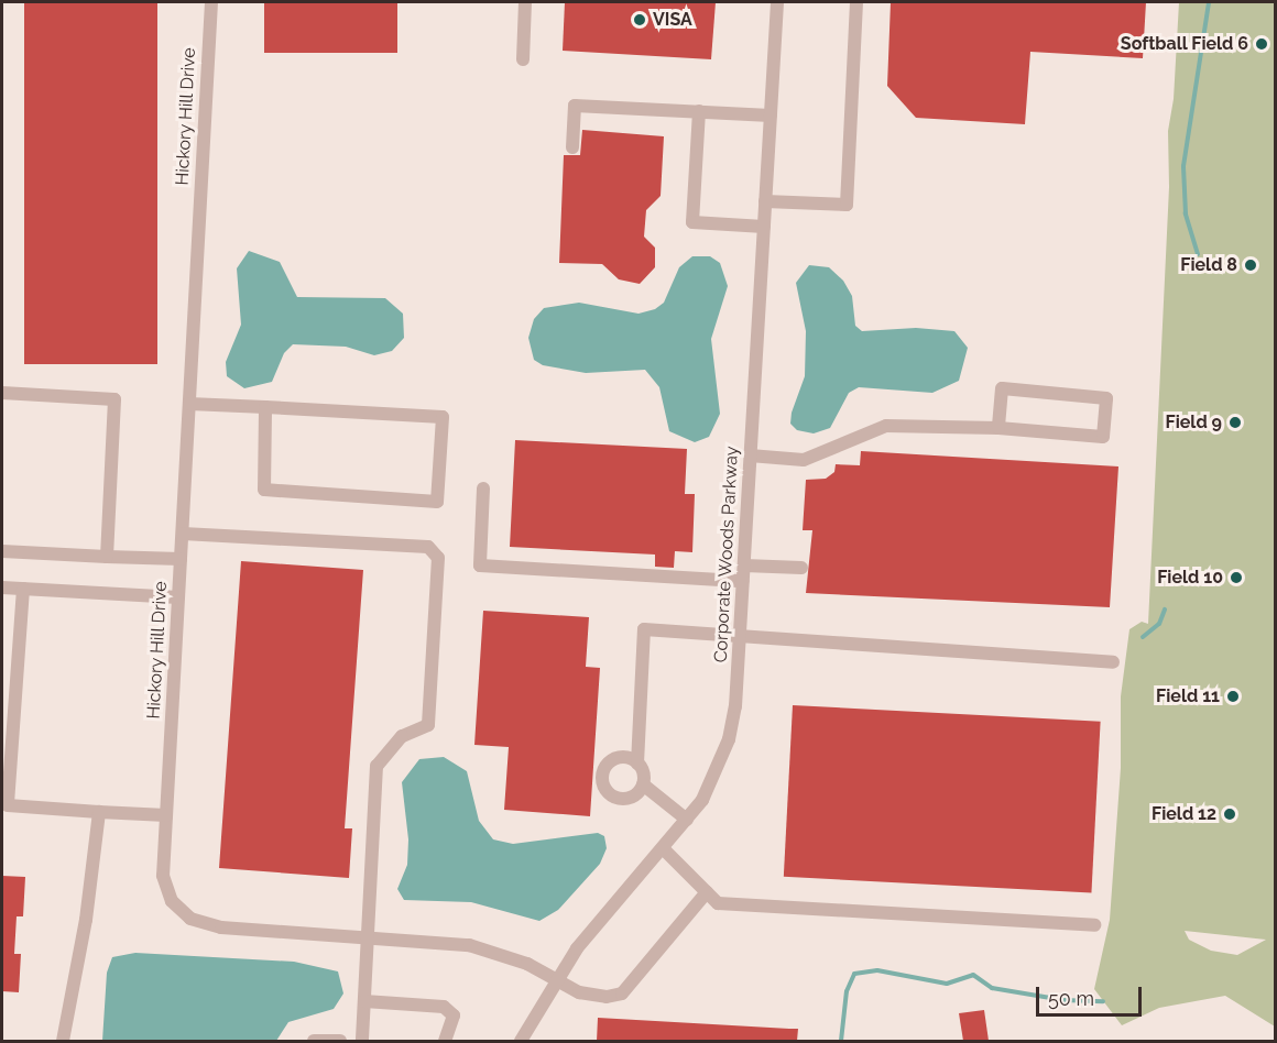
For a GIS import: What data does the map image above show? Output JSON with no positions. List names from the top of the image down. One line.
{"streets":{"street":["Hickory Hill Drive","Corporate Woods Parkway"]},"crossings":[["Hickory Hill Drive","Corporate Woods Parkway"]],"places":["VISA","Softball Field 6","Field 8","Field 9","Field 10","Field 11","Field 12"],"scale_bar":"50 m"}
